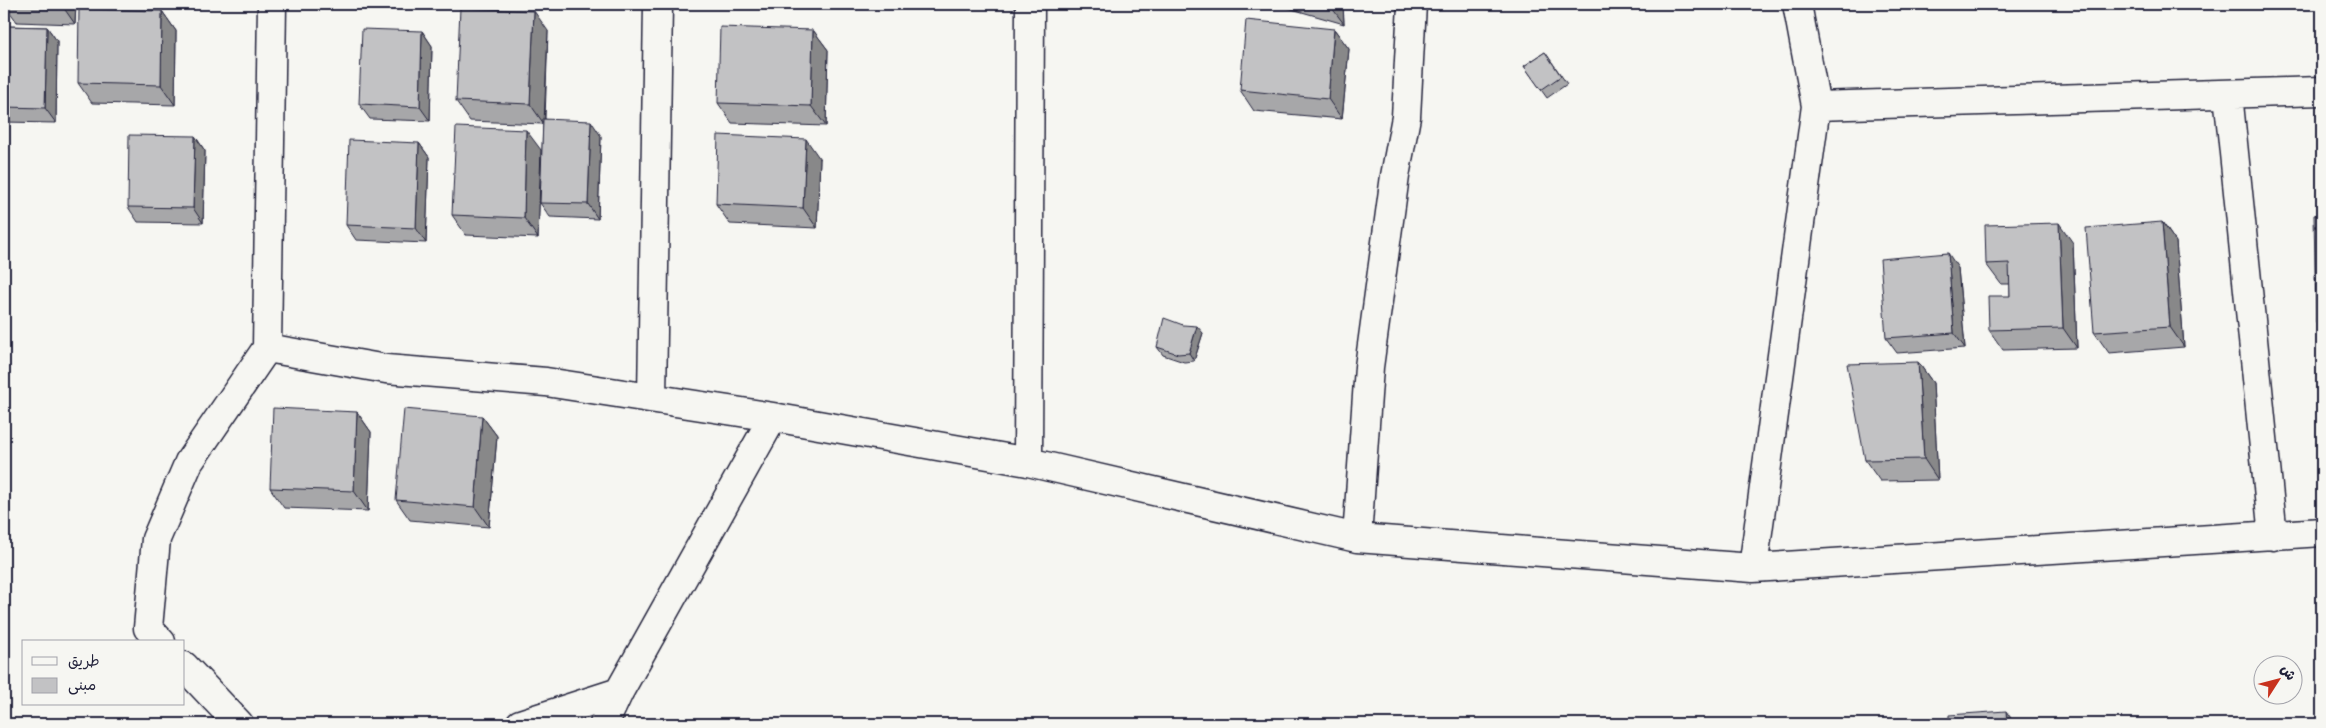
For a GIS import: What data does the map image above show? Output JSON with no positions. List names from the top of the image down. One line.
{"legend":["طريق","مبنى"],"north":"top right"}
